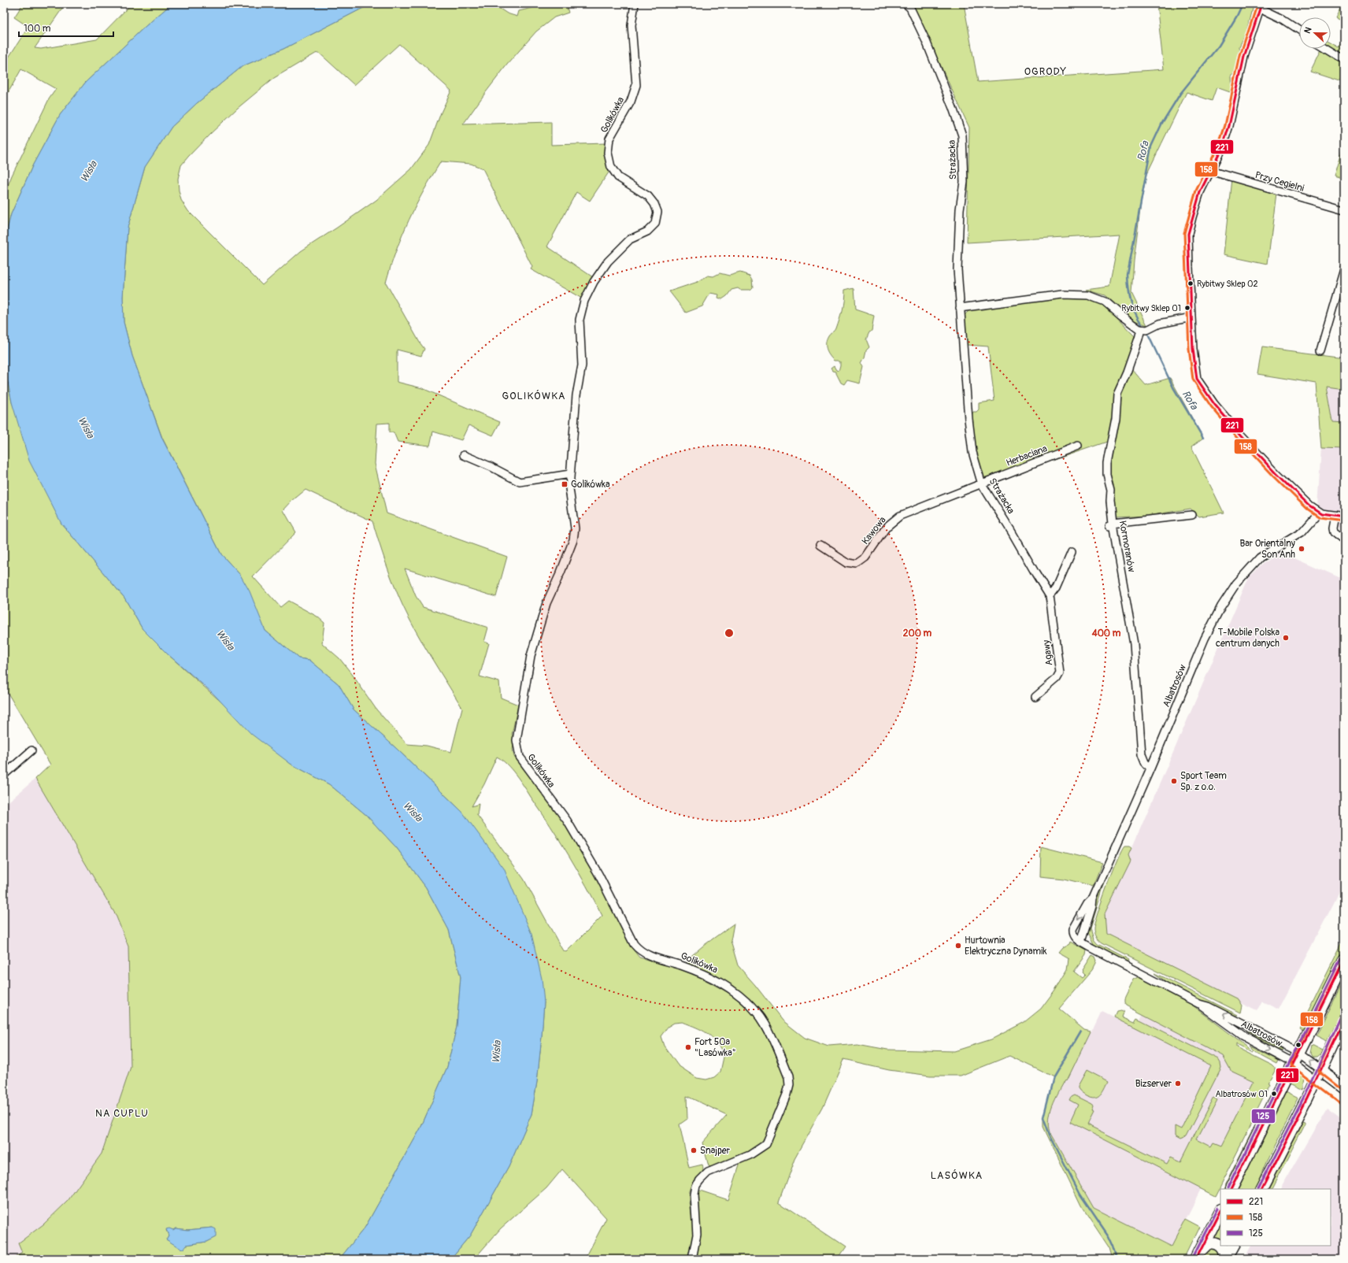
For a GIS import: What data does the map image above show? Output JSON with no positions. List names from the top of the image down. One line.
{"streets":{"street":["Golikówka","Strażacka","Przy Cegielni","Herbaciana","Kawowa","Kormoranów","Agawy","Albatrosów"]},"crossings":[["Strażacka","Herbaciana"],["Strażacka","Kawowa"],["Strażacka","Agawy"],["Herbaciana","Kawowa"],["Kormoranów","Albatrosów"]],"districts":["OGRODY","GOLIKÓWKA","NA CUPLU","LASÓWKA"],"water":["Rofa","Wisła"],"places":{"other":["Rybitwy Sklep 02","Rybitwy Sklep 01","Bar Orientalny Son Anh","T‑Mobile Polska centrum danych","Sport Team Sp. z o.o.","Hurtownia Elektryczna Dynamik","Fort 50a \"Lasówka\"","Bizserver","Albatrosów 01","Snajper"],"transit":["Golikówka"]},"lines":["transit line 221","transit line 158","transit line 125"],"legend":["221","158","125"],"scale_bar":"100 m","north":"left","rings":["200 m","400 m"]}
